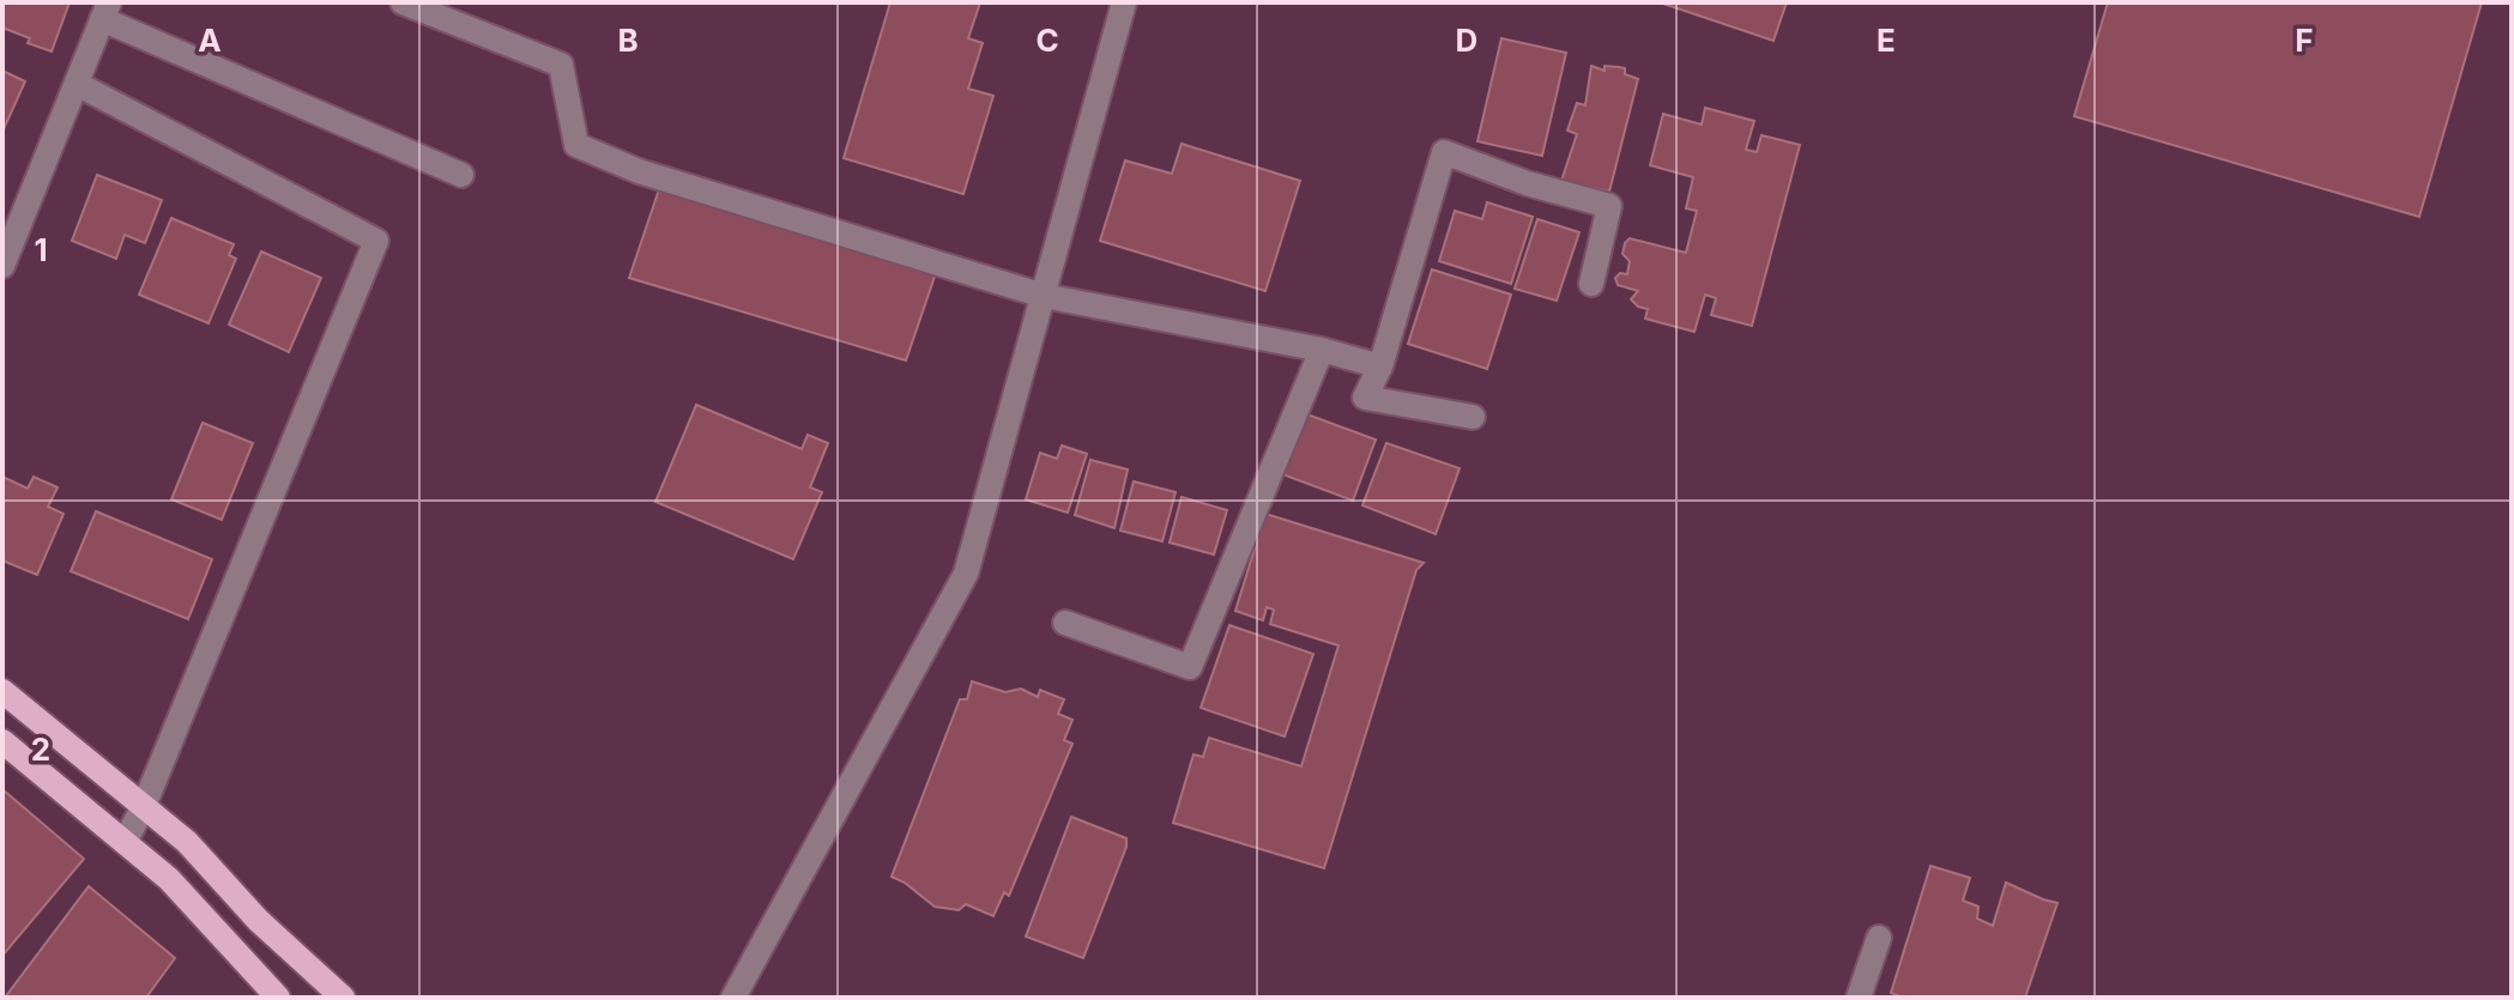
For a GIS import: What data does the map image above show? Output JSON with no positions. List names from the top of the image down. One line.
{"grid":{"columns":["A","B","C","D","E","F"],"rows":["1","2"]}}
